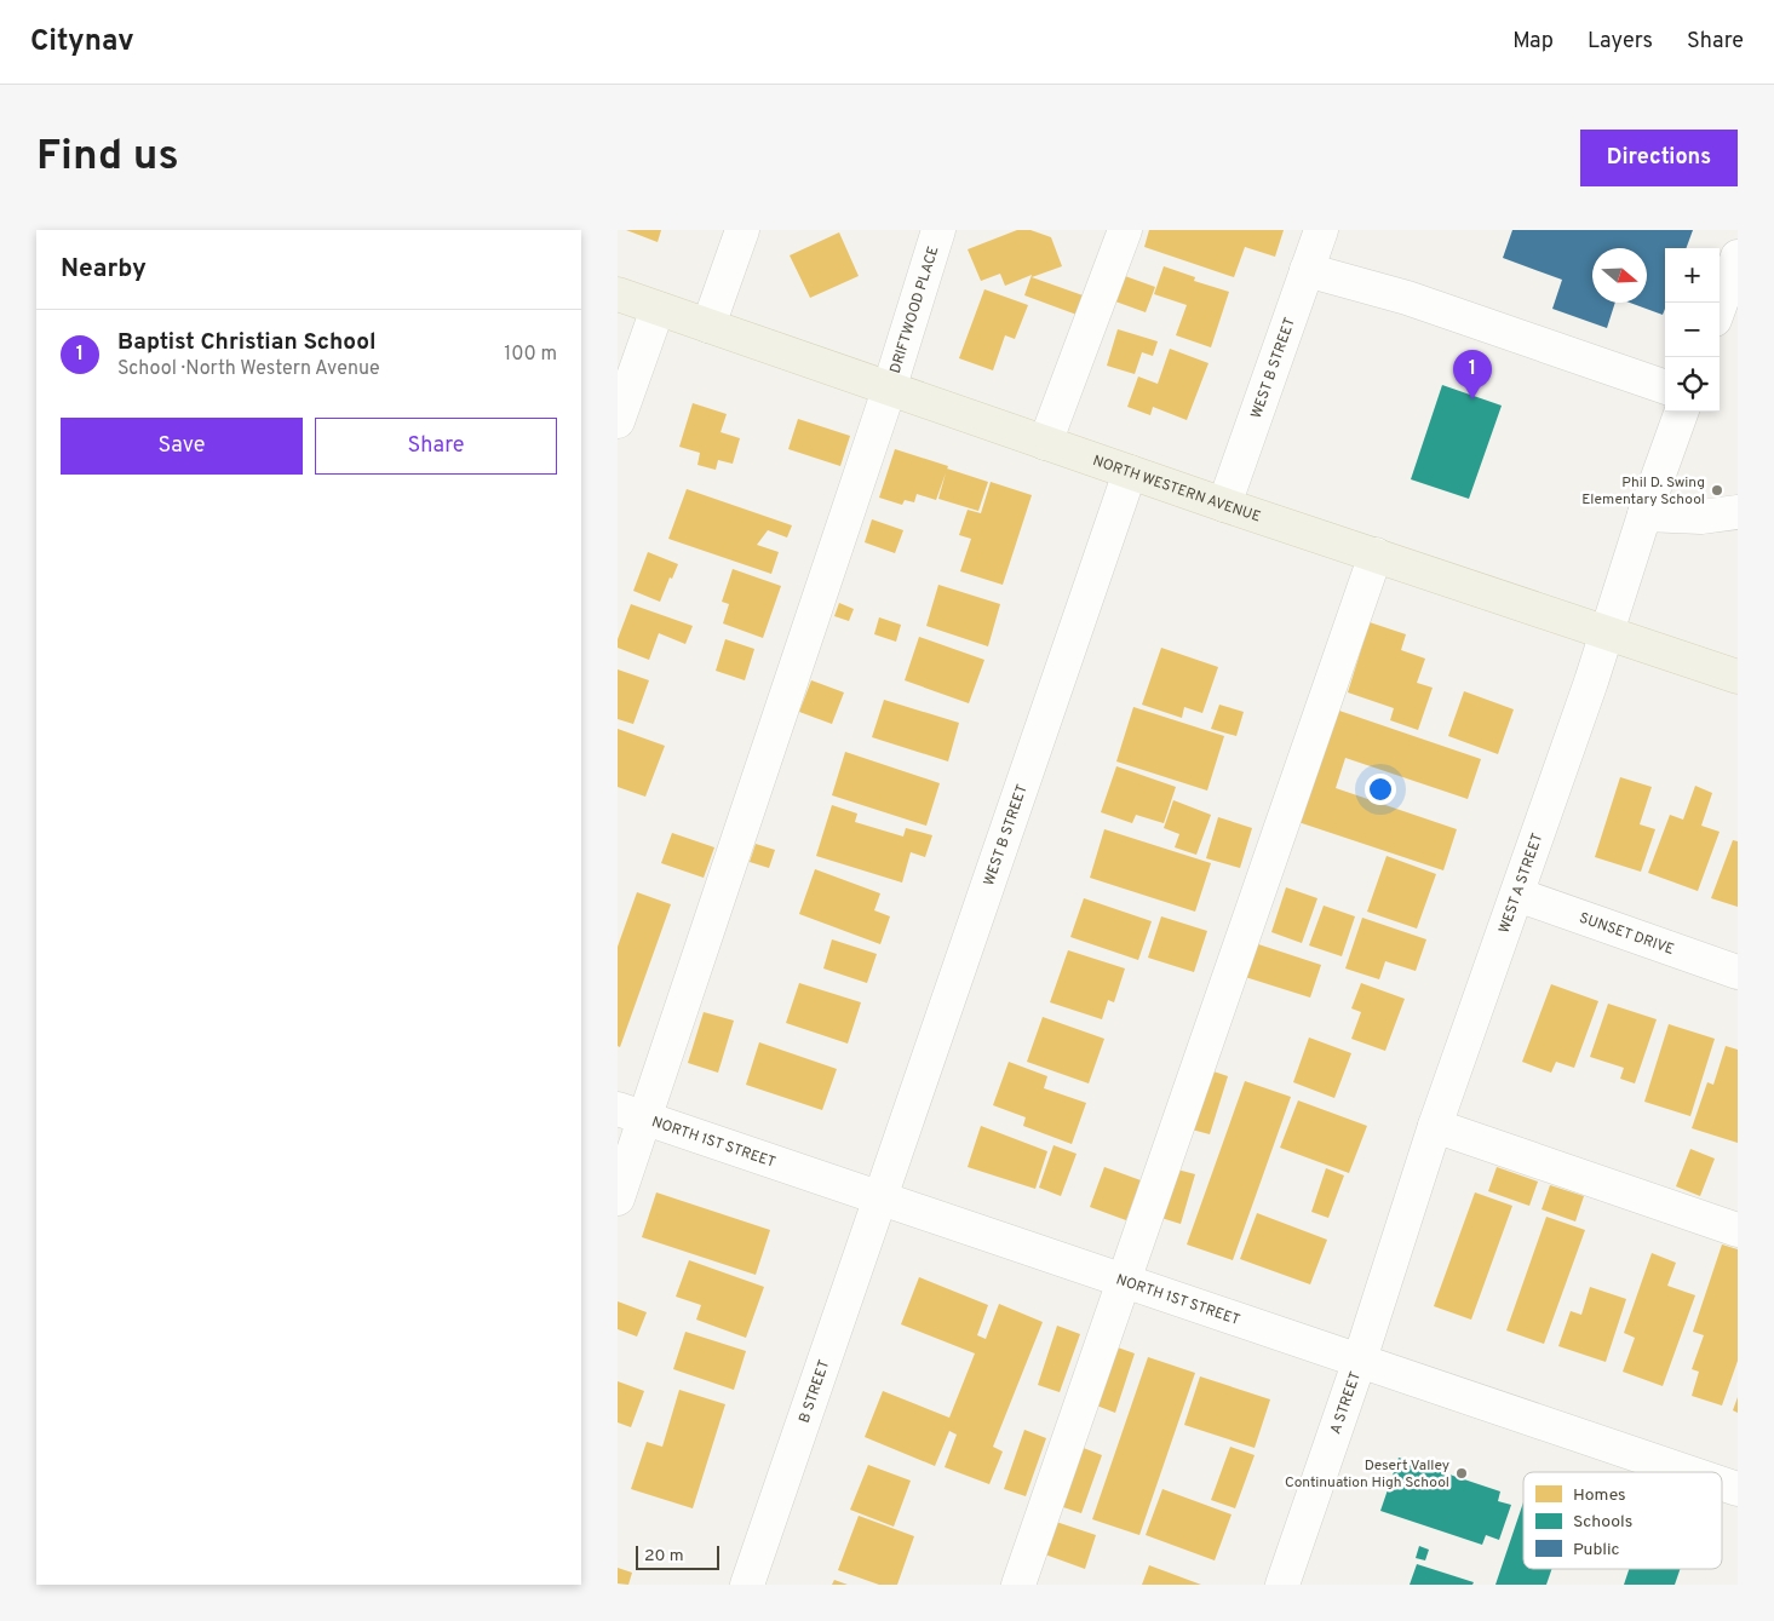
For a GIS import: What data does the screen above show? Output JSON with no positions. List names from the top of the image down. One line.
{"streets":{"main road":["NORTH WESTERN AVENUE"],"street":["DRIFTWOOD PLACE","WEST B STREET","WEST A STREET","SUNSET DRIVE","NORTH 1ST STREET","B STREET","A STREET"]},"crossings":[["DRIFTWOOD PLACE","NORTH WESTERN AVENUE"],["DRIFTWOOD PLACE","NORTH 1ST STREET"],["WEST B STREET","NORTH WESTERN AVENUE"],["WEST B STREET","NORTH 1ST STREET"],["WEST B STREET","B STREET"],["NORTH WESTERN AVENUE","WEST A STREET"],["WEST A STREET","SUNSET DRIVE"],["WEST A STREET","NORTH 1ST STREET"],["WEST A STREET","A STREET"],["NORTH 1ST STREET","B STREET"],["NORTH 1ST STREET","A STREET"]],"places":["Phil D. Swing Elementary School","Desert Valley Continuation High School"],"legend":["Homes","Schools","Public"],"scale_bar":"20 m","north":"right","page":{"header":"Citynav","nav":["Map","Layers","Share"],"buttons":["Directions",["Save","Share"]],"title":"Find us","heading":"Nearby","map_buttons":["+","−"],"list":[{"mark":"1","name":"Baptist Christian School","note":"School · North Western Avenue","value":"100 m"}],"pins":"1","scale":"20 m"}}
